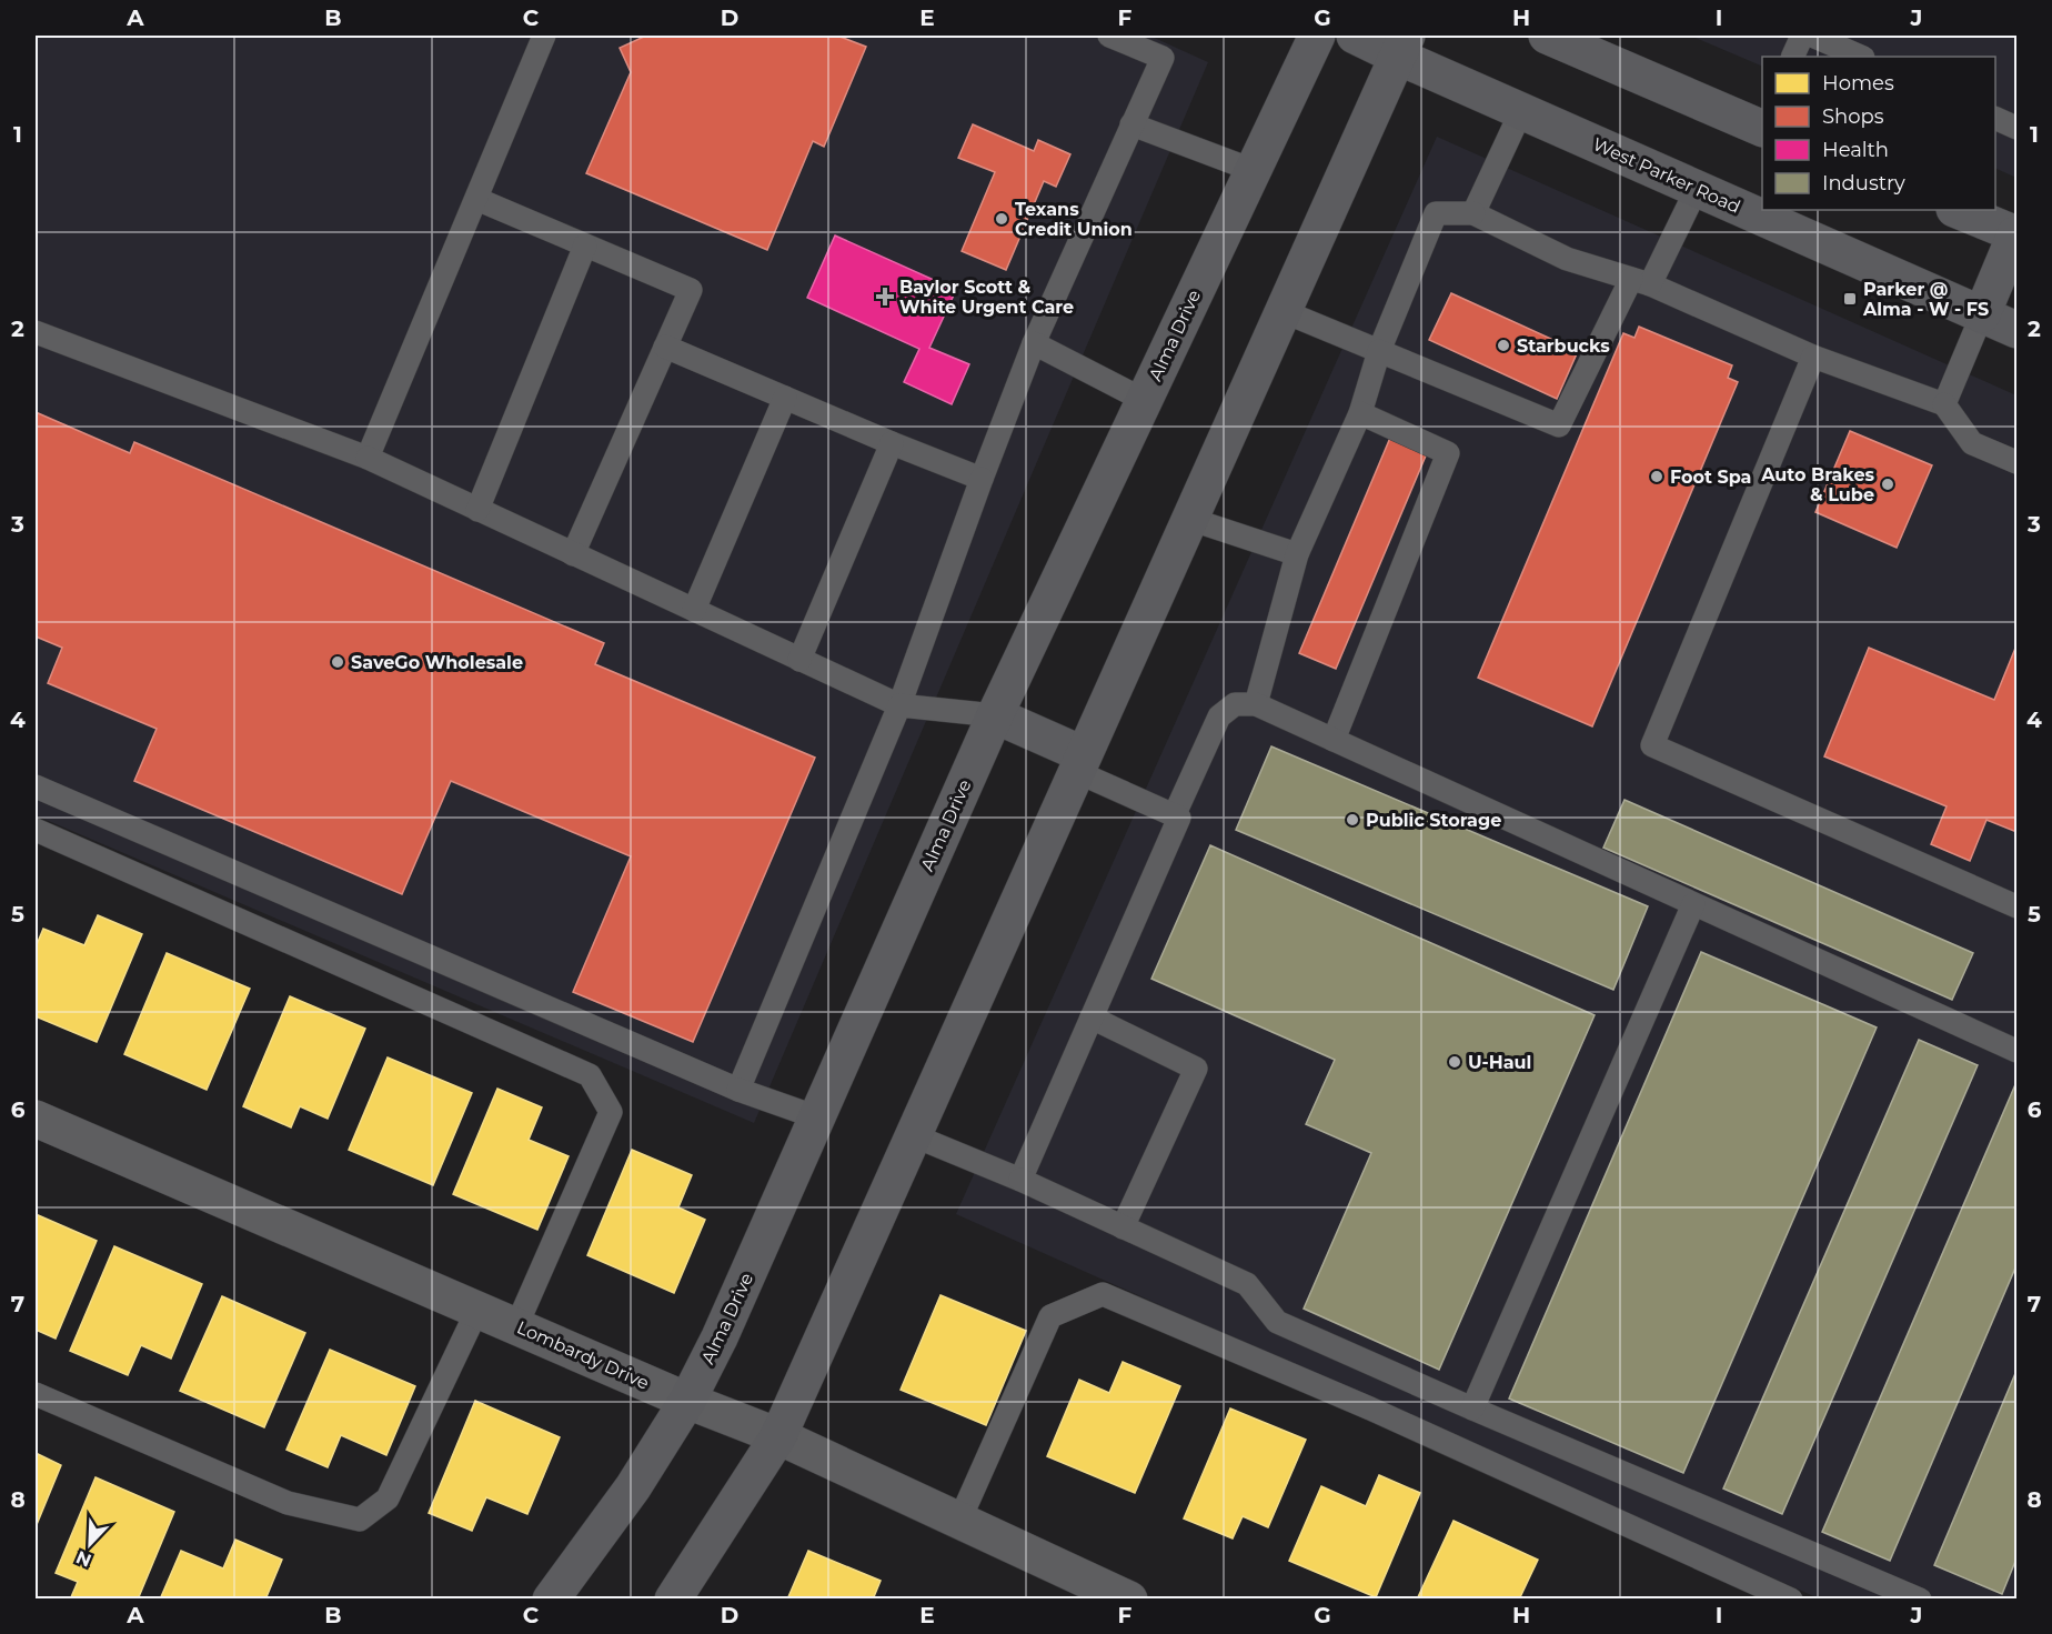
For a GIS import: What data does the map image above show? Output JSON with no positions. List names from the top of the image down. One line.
{"streets":{"main road":["West Parker Road","Alma Drive"],"street":["Lombardy Drive"]},"crossings":[["Alma Drive","Lombardy Drive"]],"places":{"other":["Texans Credit Union","Starbucks","Foot Spa","Auto Brakes & Lube","SaveGo Wholesale","Public Storage","U-Haul"],"health":["Baylor Scott & White Urgent Care"],"transit":["Parker @ Alma - W - FS"]},"legend":["Homes","Shops","Health","Industry"],"north":"bottom left","grid":{"columns":["A","B","C","D","E","F","G","H","I","J"],"rows":["1","2","3","4","5","6","7","8"]}}
